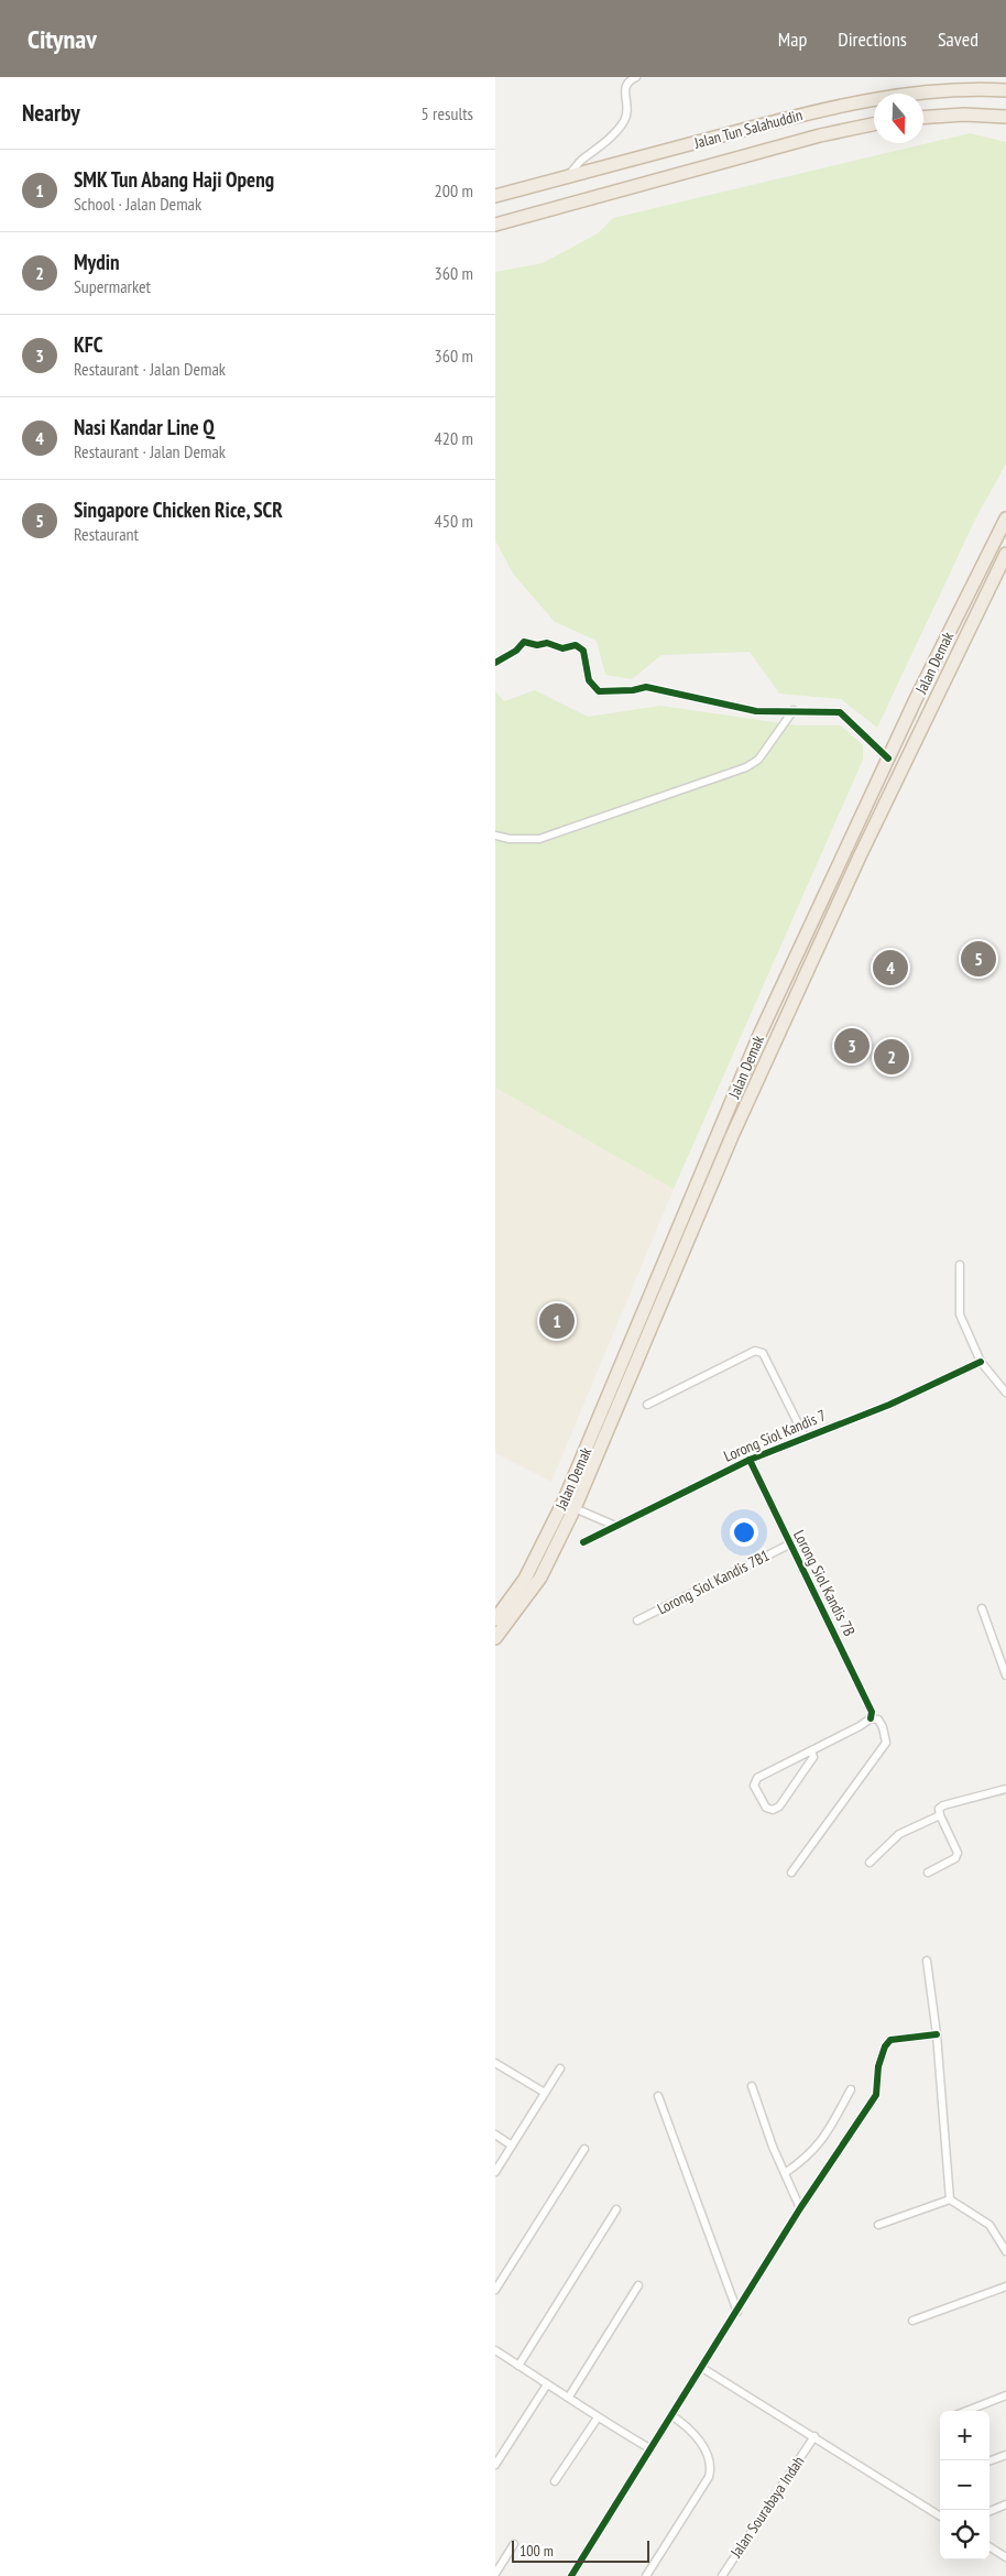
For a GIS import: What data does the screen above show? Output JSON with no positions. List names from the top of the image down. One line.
{"streets":{"highway":["Jalan Tun Salahuddin","Jalan Demak"],"street":["Lorong Siol Kandis 7","Lorong Siol Kandis 7B1","Lorong Siol Kandis 7B","Jalan Sourabaya Indah"]},"crossings":[["Lorong Siol Kandis 7","Lorong Siol Kandis 7B"],["Lorong Siol Kandis 7B1","Lorong Siol Kandis 7B"]],"scale_bar":"100 m","north":"bottom","page":{"header":"Citynav","nav":["Map","Directions","Saved"],"heading":["Nearby","5 results"],"list":[{"mark":"1","name":"SMK Tun Abang Haji Openg","note":"School · Jalan Demak","value":"200 m"},{"mark":"2","name":"Mydin","note":"Supermarket","value":"360 m"},{"mark":"3","name":"KFC","note":"Restaurant · Jalan Demak","value":"360 m"},{"mark":"4","name":"Nasi Kandar Line Q","note":"Restaurant · Jalan Demak","value":"420 m"},{"mark":"5","name":"Singapore Chicken Rice, SCR","note":"Restaurant","value":"450 m"}],"pins":["5","4","3","2","1"],"map_buttons":["+","−"],"scale":"100 m"}}
